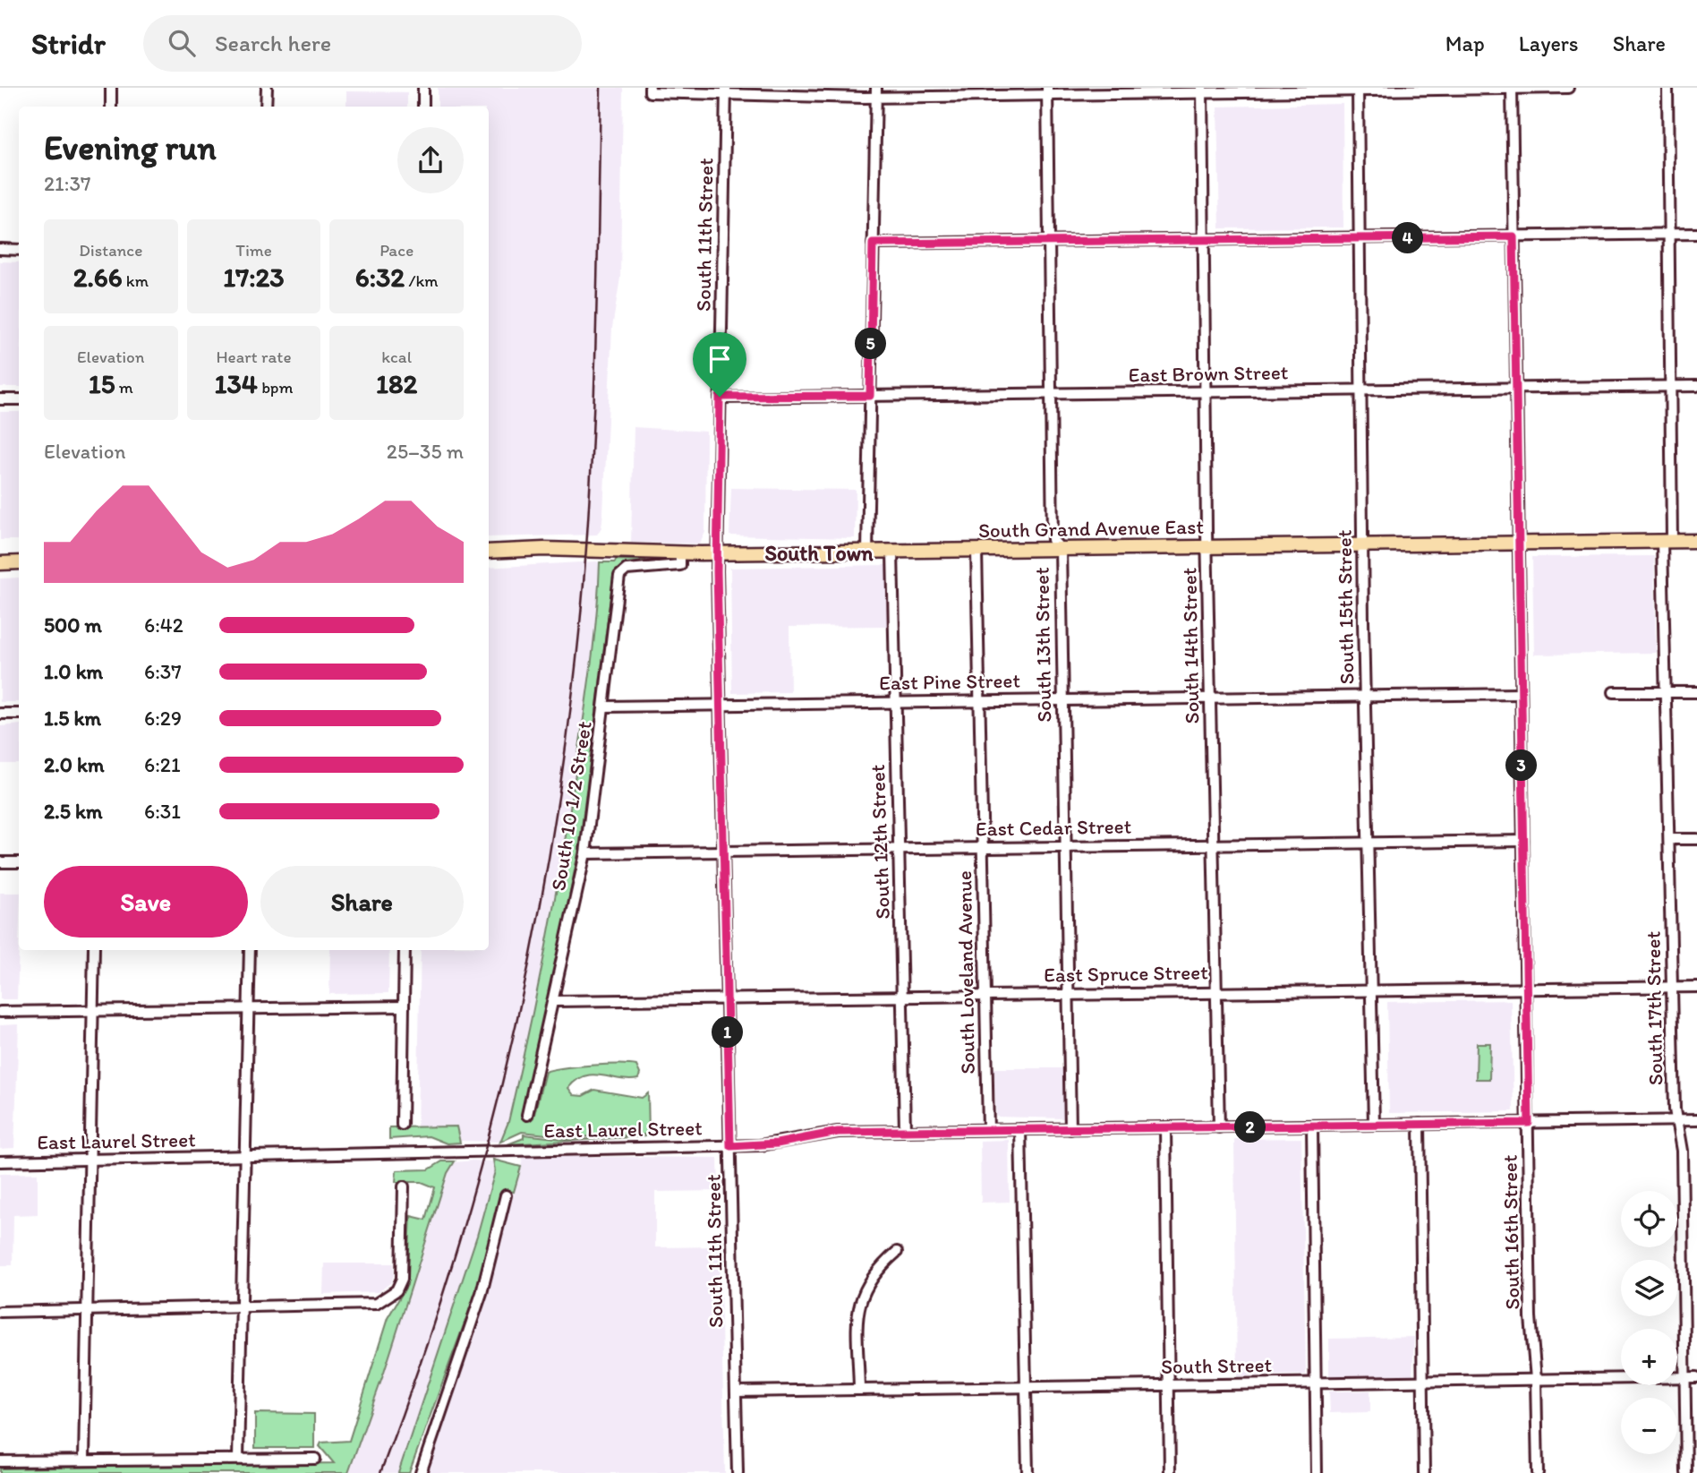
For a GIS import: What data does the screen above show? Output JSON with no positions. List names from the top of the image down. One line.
{"streets":{"main road":["South Grand Avenue East"],"street":["South 11th Street","East Brown Street","South 15th Street","South 13th Street","South 14th Street","East Pine Street","South 10 1/2 Street","East Cedar Street","South 12th Street","South Loveland Avenue","East Spruce Street","South 17th Street","East Laurel Street","South 16th Street","South Street"]},"crossings":[["South 11th Street","East Brown Street"],["South 11th Street","South Grand Avenue East"],["South 11th Street","East Pine Street"],["South 11th Street","East Cedar Street"],["South 11th Street","East Spruce Street"],["South 11th Street","East Laurel Street"],["South 11th Street","South Street"],["East Brown Street","South 15th Street"],["East Brown Street","South 13th Street"],["East Brown Street","South 14th Street"],["East Brown Street","South 17th Street"],["East Brown Street","South 16th Street"],["South Grand Avenue East","South 15th Street"],["South Grand Avenue East","South 13th Street"],["South Grand Avenue East","South 14th Street"],["South Grand Avenue East","South 10 1/2 Street"],["South Grand Avenue East","South 12th Street"],["South Grand Avenue East","South Loveland Avenue"],["South Grand Avenue East","South 17th Street"],["South Grand Avenue East","South 16th Street"],["South 15th Street","East Pine Street"],["South 15th Street","East Cedar Street"],["South 15th Street","East Spruce Street"],["South 15th Street","East Laurel Street"],["South 13th Street","East Pine Street"],["South 13th Street","East Cedar Street"],["South 13th Street","East Spruce Street"],["South 13th Street","East Laurel Street"],["South 14th Street","East Pine Street"],["South 14th Street","East Cedar Street"],["South 14th Street","East Spruce Street"],["South 14th Street","East Laurel Street"],["East Pine Street","South 10 1/2 Street"],["East Pine Street","South 12th Street"],["East Pine Street","South Loveland Avenue"],["East Pine Street","South 16th Street"],["South 10 1/2 Street","East Cedar Street"],["South 10 1/2 Street","East Spruce Street"],["East Cedar Street","South 12th Street"],["East Cedar Street","South Loveland Avenue"],["East Cedar Street","South 16th Street"],["South 12th Street","East Spruce Street"],["South 12th Street","East Laurel Street"],["South Loveland Avenue","East Spruce Street"],["South Loveland Avenue","East Laurel Street"],["East Spruce Street","South 17th Street"],["East Spruce Street","South 16th Street"],["South 17th Street","East Laurel Street"],["South 17th Street","South Street"],["East Laurel Street","South 16th Street"],["South 16th Street","South Street"]],"districts":["South Town"],"page":{"header":"Stridr","search":"Search here","nav":["Map","Layers","Share"],"heading":["Evening run","21:37"],"stats":[["Distance","2.66 km"],["Time","17:23"],["Pace","6:32 /km"],["Elevation","15 m"],["Heart rate","134 bpm"],["kcal","182"]],"pins":["4","5","3","1","2"],"chart":["Elevation","25–35 m"],"list":[{"name":"500 m","note":"6:42"},{"name":"1.0 km","note":"6:37"},{"name":"1.5 km","note":"6:29"},{"name":"2.0 km","note":"6:21"},{"name":"2.5 km","note":"6:31"}],"buttons":["Save","Share"],"map_buttons":["+","−"]}}
